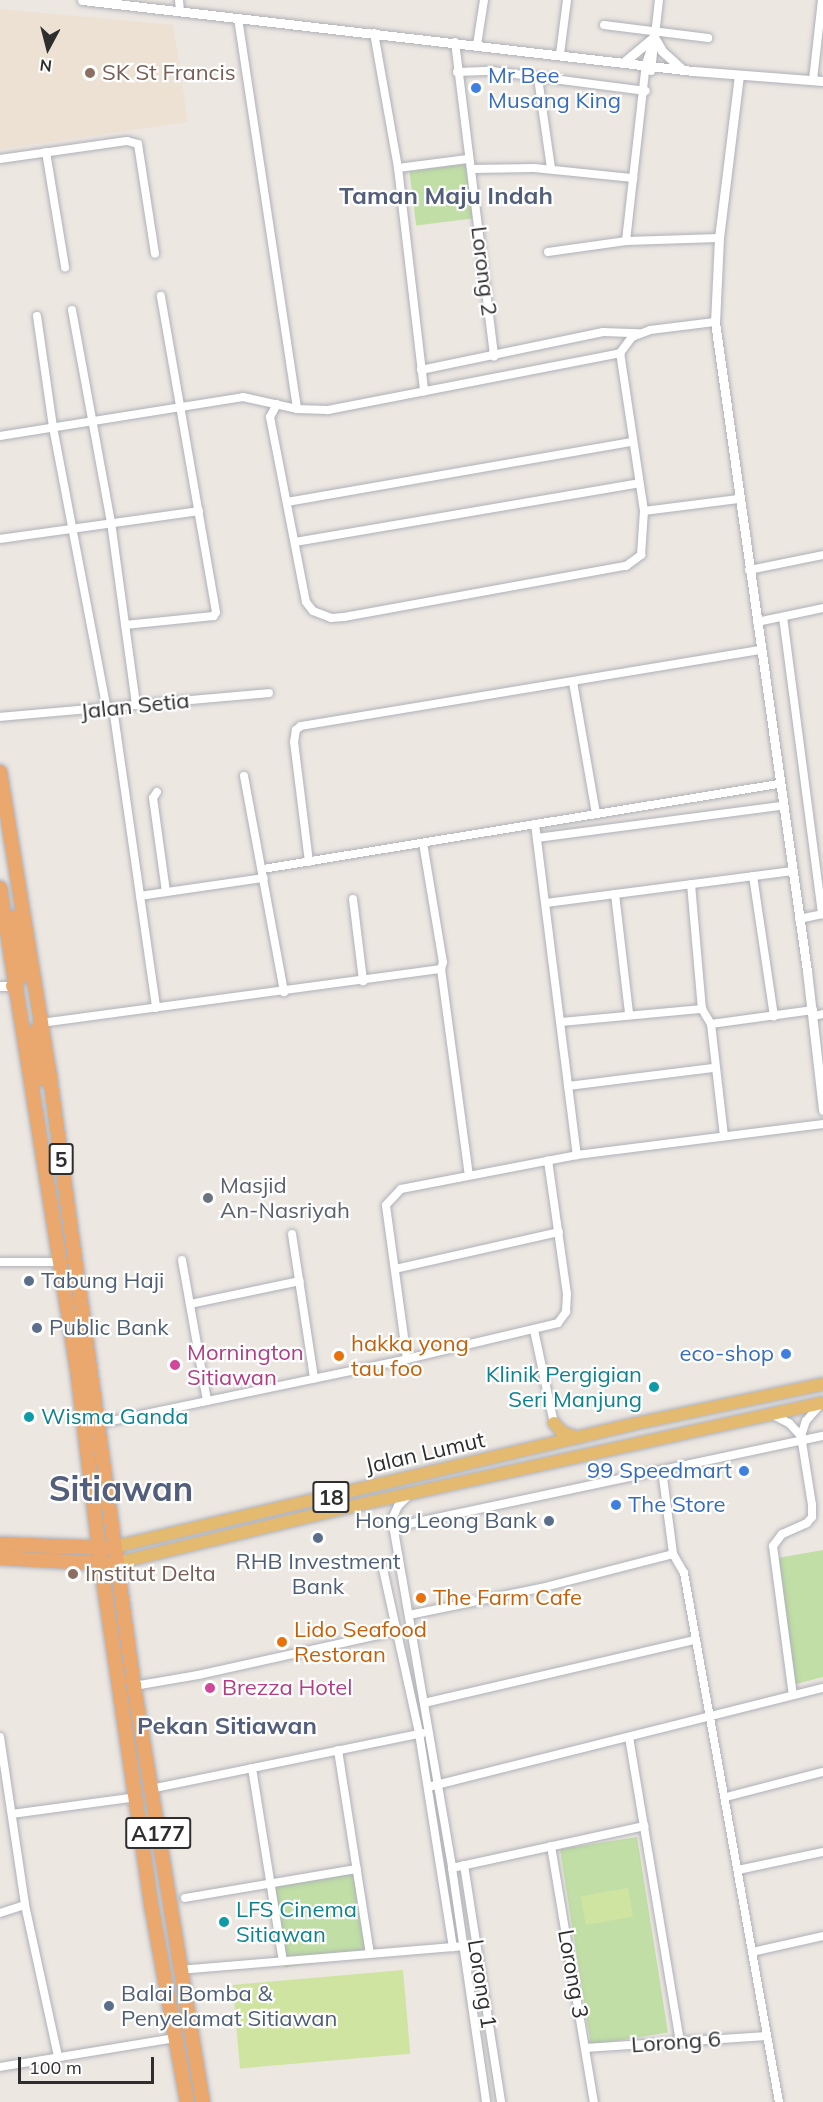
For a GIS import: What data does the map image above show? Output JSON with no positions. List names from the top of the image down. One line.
{"streets":{"highway":["5","Jalan Lumut","A177"],"main road":["18"],"street":["Lorong 2","Jalan Setia","Lorong 3","Lorong 1","Lorong 6"]},"crossings":[["5","Jalan Lumut"],["5","A177"],["Jalan Lumut","A177"],["Lorong 3","Lorong 6"]],"districts":["Taman Maju Indah","Sitiawan","Pekan Sitiawan"],"places":["SK St Francis","Mr Bee Musang King","Masjid An-Nasriyah","Tabung Haji","Public Bank","eco-shop","hakka yong tau foo","Mornington Sitiawan","Klinik Pergigian Seri Manjung","Wisma Ganda","99 Speedmart","The Store","Hong Leong Bank","RHB Investment Bank","Institut Delta","The Farm Cafe","Lido Seafood Restoran","Brezza Hotel","LFS Cinema Sitiawan","Balai Bomba & Penyelamat Sitiawan"],"scale_bar":"100 m","north":"bottom"}
